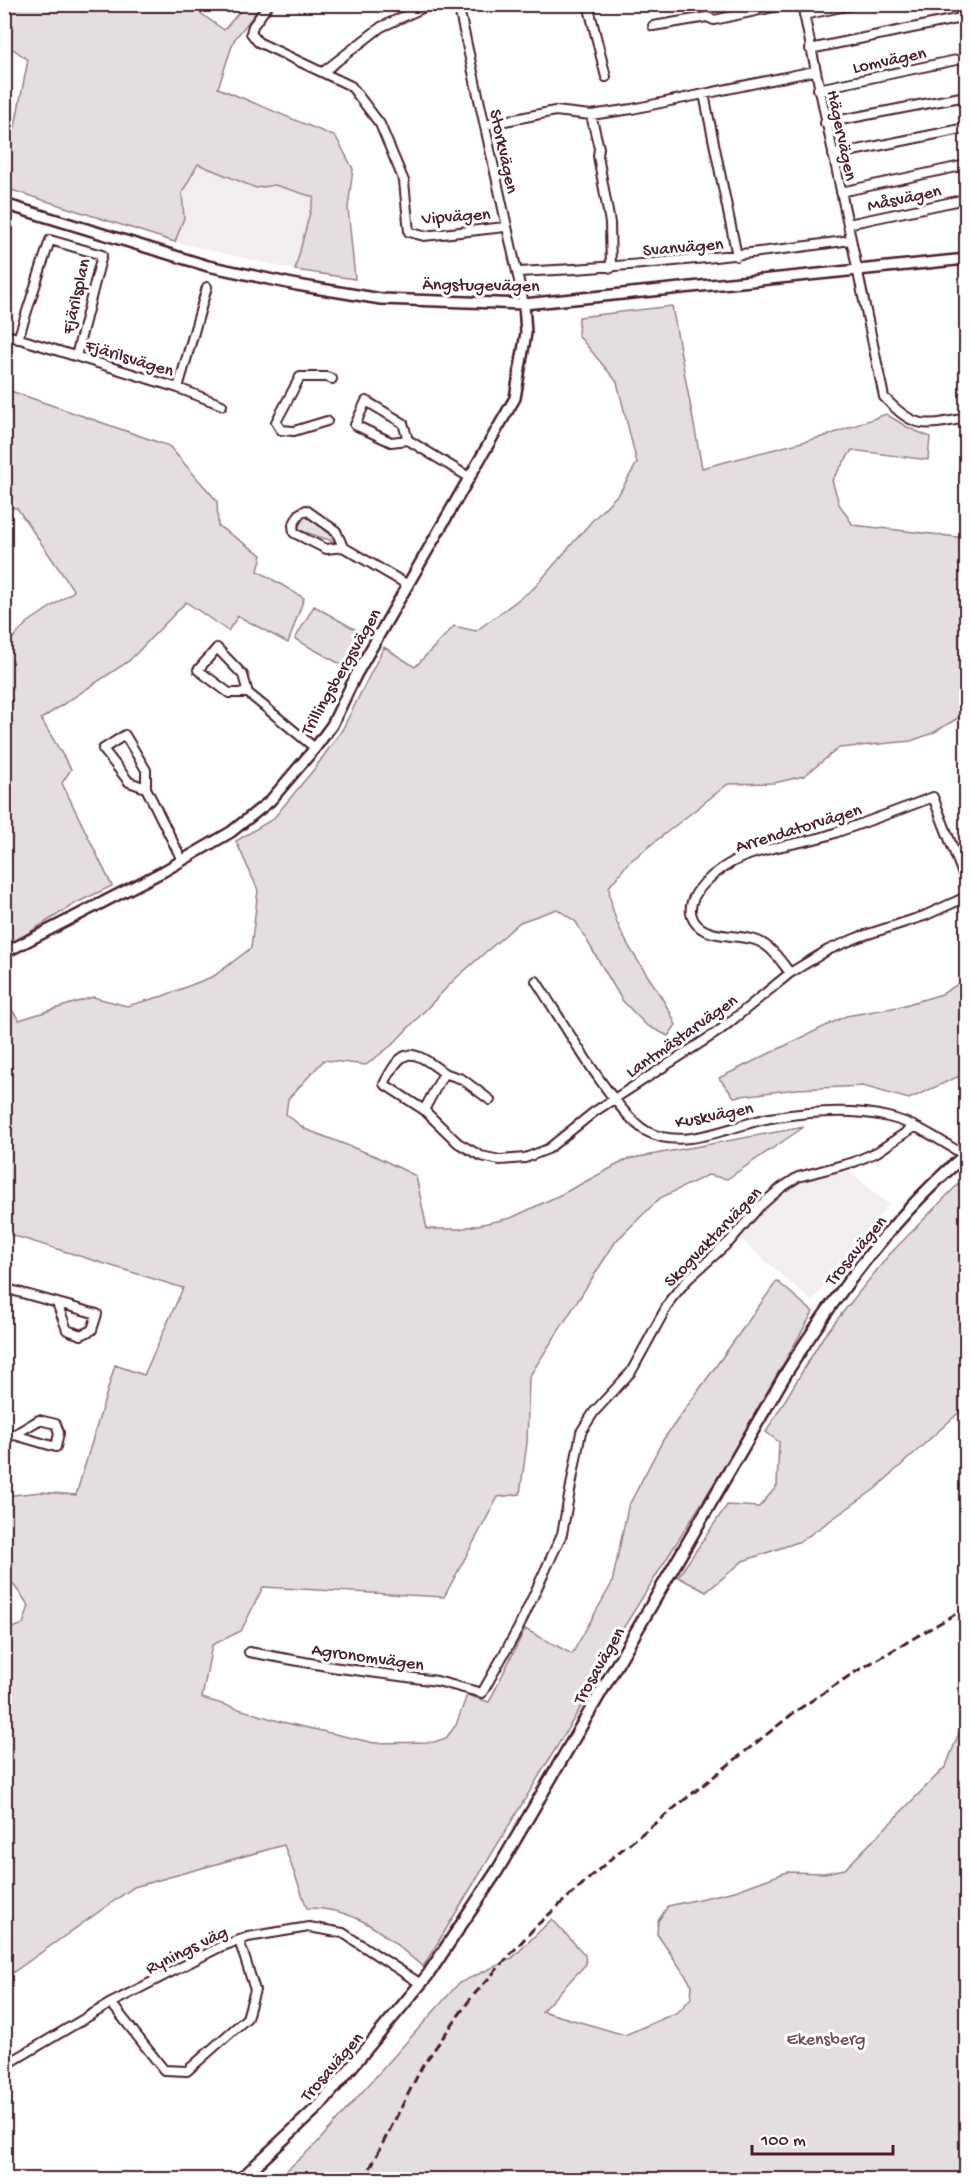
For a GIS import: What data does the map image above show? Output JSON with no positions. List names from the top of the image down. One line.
{"streets":{"main road":["Trosavägen"],"street":["Lomvägen","Hägervägen","Storkvägen","Måsvägen","Vipvägen","Svanvägen","Ängstugevägen","Fjärilsplan","Fjärilsvägen","Trillingsbergsvägen","Arrendatorvägen","Lantmästarvägen","Kuskvägen","Skogvaktarvägen","Agronomvägen","Rynings väg"]},"crossings":[["Lomvägen","Hägervägen"],["Hägervägen","Måsvägen"],["Hägervägen","Svanvägen"],["Hägervägen","Ängstugevägen"],["Storkvägen","Vipvägen"],["Storkvägen","Svanvägen"],["Storkvägen","Ängstugevägen"],["Storkvägen","Trillingsbergsvägen"],["Ängstugevägen","Trillingsbergsvägen"],["Fjärilsplan","Fjärilsvägen"],["Arrendatorvägen","Lantmästarvägen"],["Lantmästarvägen","Kuskvägen"],["Kuskvägen","Skogvaktarvägen"],["Kuskvägen","Trosavägen"],["Skogvaktarvägen","Agronomvägen"],["Trosavägen","Rynings väg"]],"parks":["Ekensberg"],"scale_bar":"100 m"}
